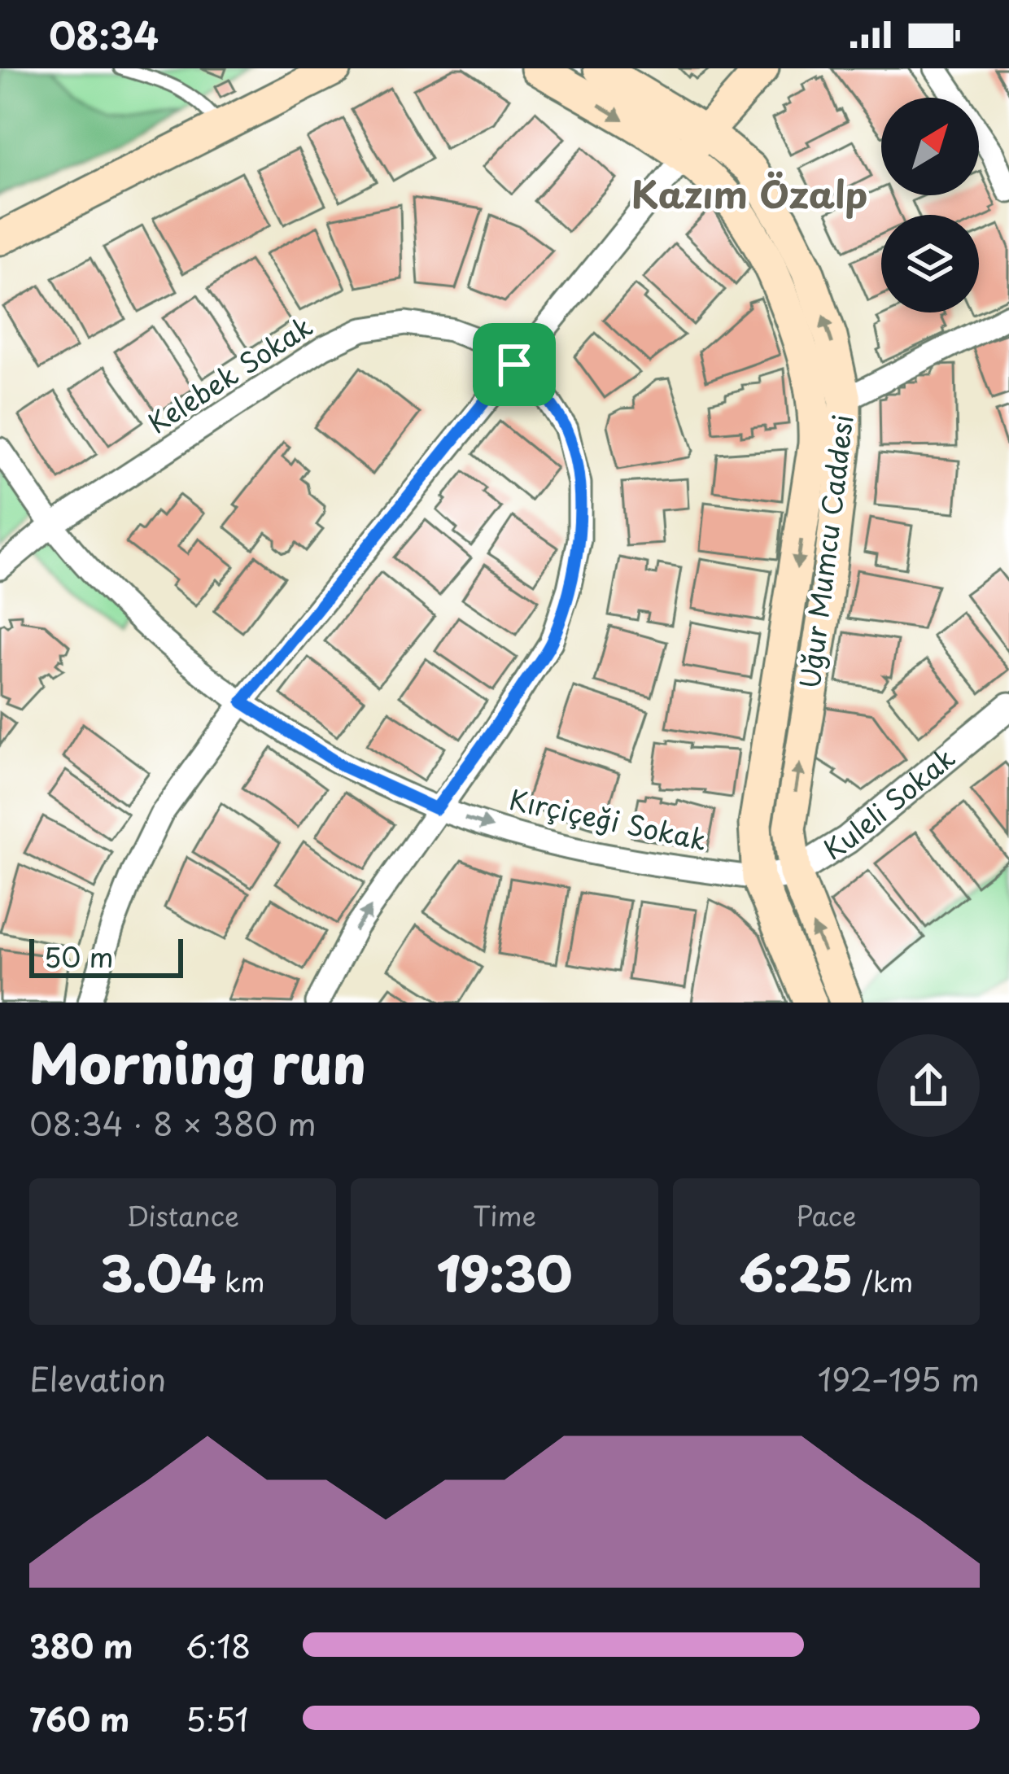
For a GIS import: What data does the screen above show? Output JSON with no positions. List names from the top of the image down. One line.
{"streets":{"main road":["Uğur Mumcu Caddesi"],"street":["Kelebek Sokak","Kuleli Sokak","Kırçiçeği Sokak"]},"crossings":[["Kelebek Sokak","Kırçiçeği Sokak"],["Uğur Mumcu Caddesi","Kuleli Sokak"],["Uğur Mumcu Caddesi","Kırçiçeği Sokak"],["Kuleli Sokak","Kırçiçeği Sokak"]],"one_way":["Kırçiçeği Sokak"],"districts":["Kazım Özalp"],"scale_bar":"50 m","north":"top right","page":{"status":"08:34","scale":"50 m","heading":["Morning run","08:34 · 8 × 380 m"],"stats":[["Distance","3.04 km"],["Time","19:30"],["Pace","6:25 /km"]],"chart":["Elevation","192–195 m"],"list":[{"name":"380 m","note":"6:18"},{"name":"760 m","note":"5:51"}]}}
